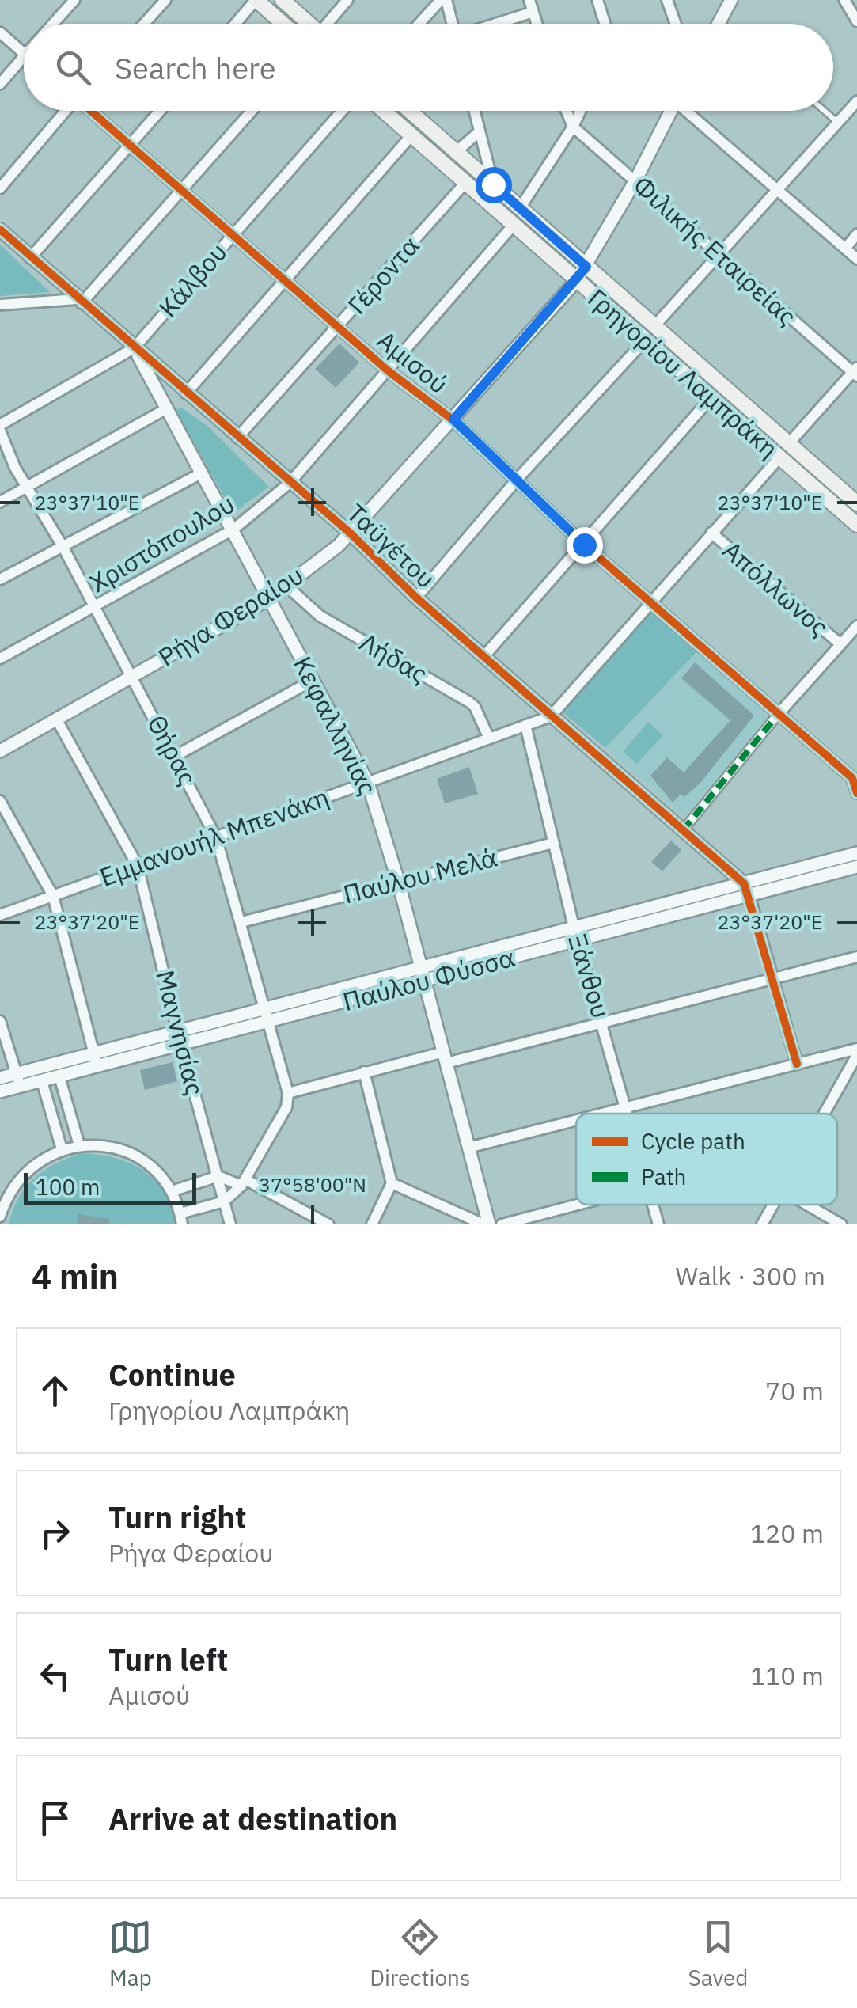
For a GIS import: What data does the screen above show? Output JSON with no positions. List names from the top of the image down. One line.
{"streets":{"main road":["Γρηγορίου Λαμπράκη"],"street":["Φιλικής Εταιρείας","Γέροντα","Κάλβου","Αμισού","Χριστόπουλου","Ταϋγέτου","Απόλλωνος","Ρήγα Φεραίου","Λήδας","Κεφαλληνίας","Θήρας","Εμμανουήλ Μπενάκη","Παύλου Μελά","Ξάνθου","Παύλου Φύσσα","Μαγνησίας"]},"crossings":[["Φιλικής Εταιρείας","Ρήγα Φεραίου"],["Γέροντα","Αμισού"],["Γέροντα","Γρηγορίου Λαμπράκη"],["Γέροντα","Ταϋγέτου"],["Κάλβου","Αμισού"],["Κάλβου","Ταϋγέτου"],["Κάλβου","Κεφαλληνίας"],["Κάλβου","Θήρας"],["Αμισού","Χριστόπουλου"],["Αμισού","Ρήγα Φεραίου"],["Γρηγορίου Λαμπράκη","Χριστόπουλου"],["Γρηγορίου Λαμπράκη","Ρήγα Φεραίου"],["Χριστόπουλου","Ταϋγέτου"],["Χριστόπουλου","Κεφαλληνίας"],["Χριστόπουλου","Θήρας"],["Ταϋγέτου","Ρήγα Φεραίου"],["Ταϋγέτου","Κεφαλληνίας"],["Ταϋγέτου","Εμμανουήλ Μπενάκη"],["Ταϋγέτου","Παύλου Φύσσα"],["Ρήγα Φεραίου","Λήδας"],["Ρήγα Φεραίου","Κεφαλληνίας"],["Ρήγα Φεραίου","Θήρας"],["Ρήγα Φεραίου","Μαγνησίας"],["Λήδας","Εμμανουήλ Μπενάκη"],["Κεφαλληνίας","Εμμανουήλ Μπενάκη"],["Κεφαλληνίας","Παύλου Μελά"],["Κεφαλληνίας","Παύλου Φύσσα"],["Θήρας","Εμμανουήλ Μπενάκη"],["Θήρας","Παύλου Μελά"],["Θήρας","Παύλου Φύσσα"],["Εμμανουήλ Μπενάκη","Ξάνθου"],["Εμμανουήλ Μπενάκη","Μαγνησίας"],["Παύλου Μελά","Ξάνθου"],["Ξάνθου","Παύλου Φύσσα"],["Παύλου Φύσσα","Μαγνησίας"]],"legend":["Cycle path","Path"],"scale_bar":"100 m","page":{"search":"Search here","scale":"100 m","heading":["4 min","Walk · 300 m"],"list":[["Continue","Γρηγορίου Λαμπράκη","70 m"],["Turn right","Ρήγα Φεραίου","120 m"],["Turn left","Αμισού","110 m"],"Arrive at destination"],"nav":["Map","Directions","Saved"]},"coordinates":["23°37'10\"E","23°37'20\"E","37°58'00\"N"]}
